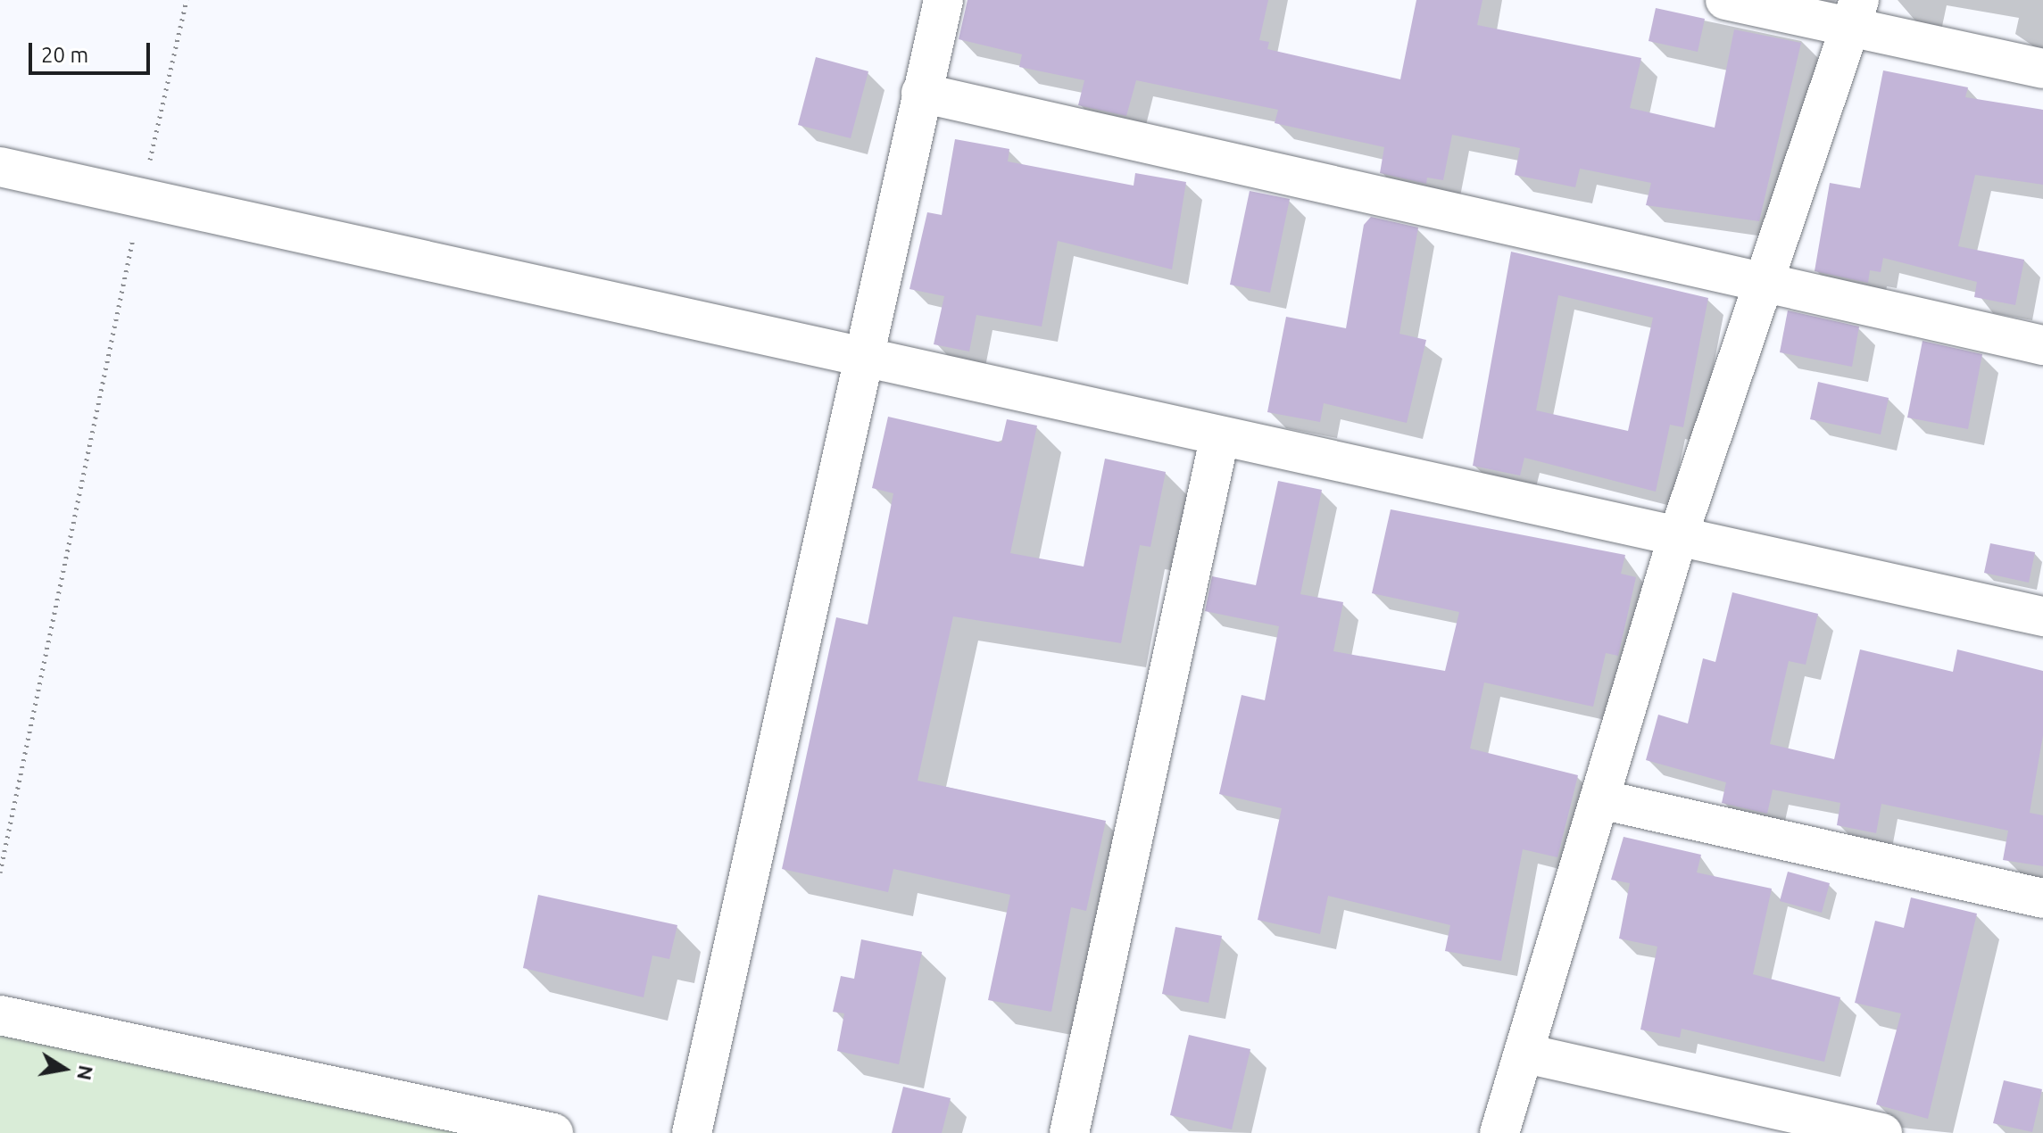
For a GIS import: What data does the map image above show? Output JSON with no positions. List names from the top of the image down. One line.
{"scale_bar":"20 m","north":"right"}
